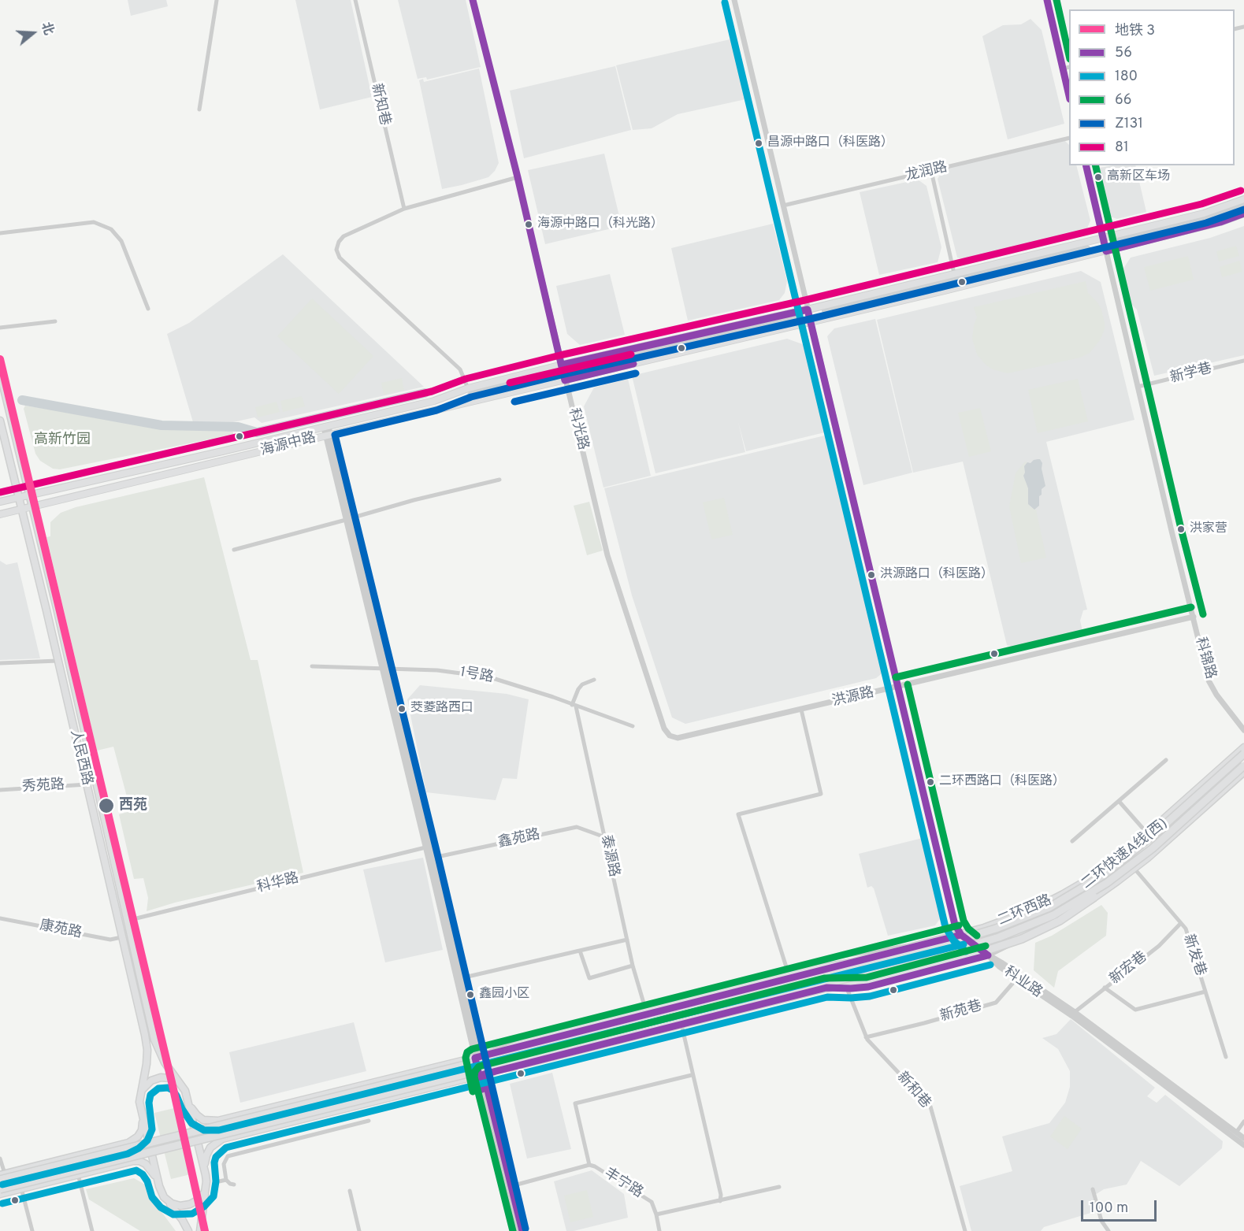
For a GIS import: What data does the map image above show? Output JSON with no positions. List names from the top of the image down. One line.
{"streets":{"highway":["二环快速A线(西)"],"main road":["海源中路","人民西路","二环西路"],"street":["新知巷","龙润路","新学巷","科光路","科锦路","1号路","洪源路","秀苑路","鑫苑路","泰源路","科华路","康苑路","新发巷","新宏巷","科业路","新苑巷","新和巷","丰宁路"]},"crossings":[["新学巷","科锦路"],["科光路","海源中路"],["科光路","洪源路"],["海源中路","科锦路"],["海源中路","人民西路"],["科锦路","洪源路"],["1号路","泰源路"],["人民西路","秀苑路"],["人民西路","科华路"],["人民西路","康苑路"],["鑫苑路","泰源路"],["二环西路","新发巷"],["新发巷","新宏巷"],["新宏巷","科业路"],["科业路","新苑巷"],["新苑巷","新和巷"]],"parks":["高新竹园"],"places":["昌源中路口（科医路）","高新区车场","海源中路口（科光路）","洪家营","洪源路口（科医路）","茭菱路西口","二环西路口（科医路）","西苑","鑫园小区"],"lines":["transit line 56","transit line 66","transit line 180","transit line 81","transit line Z131","metro line 3"],"legend":["地铁 3","56","180","66","Z131","81"],"scale_bar":"100 m","north":"right"}
